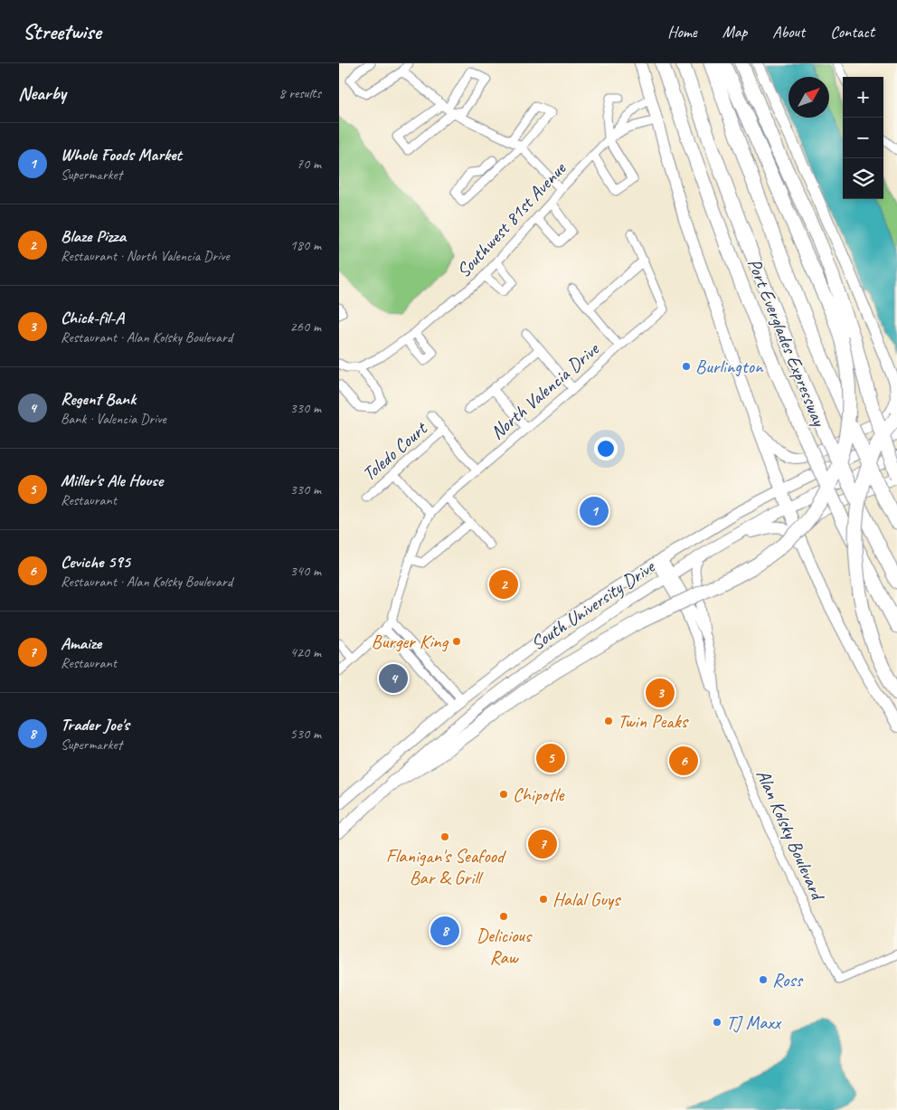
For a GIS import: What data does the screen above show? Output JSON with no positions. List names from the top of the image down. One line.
{"streets":{"highway":["Port Everglades Expressway"],"main road":["South University Drive"],"street":["Southwest 81st Avenue","North Valencia Drive","Toledo Court","Alan Kolsky Boulevard"]},"crossings":[["North Valencia Drive","Toledo Court"],["South University Drive","Alan Kolsky Boulevard"]],"places":["Burlington","Burger King","Twin Peaks","Chipotle","Flanigan's Seafood Bar & Grill","Halal Guys","Delicious Raw","Ross","TJ Maxx"],"north":"top right","page":{"header":"Streetwise","nav":["Home","Map","About","Contact"],"heading":["Nearby","8 results"],"map_buttons":["+","−"],"list":[{"mark":"1","name":"Whole Foods Market","note":"Supermarket","value":"70 m"},{"mark":"2","name":"Blaze Pizza","note":"Restaurant · North Valencia Drive","value":"180 m"},{"mark":"3","name":"Chick-fil-A","note":"Restaurant · Alan Kolsky Boulevard","value":"260 m"},{"mark":"4","name":"Regent Bank","note":"Bank · Valencia Drive","value":"330 m"},{"mark":"5","name":"Miller's Ale House","note":"Restaurant","value":"330 m"},{"mark":"6","name":"Ceviche 595","note":"Restaurant · Alan Kolsky Boulevard","value":"340 m"},{"mark":"7","name":"Amaize","note":"Restaurant","value":"420 m"},{"mark":"8","name":"Trader Joe's","note":"Supermarket","value":"530 m"}],"pins":["1","2","4","3","5","6","7","8"]}}
